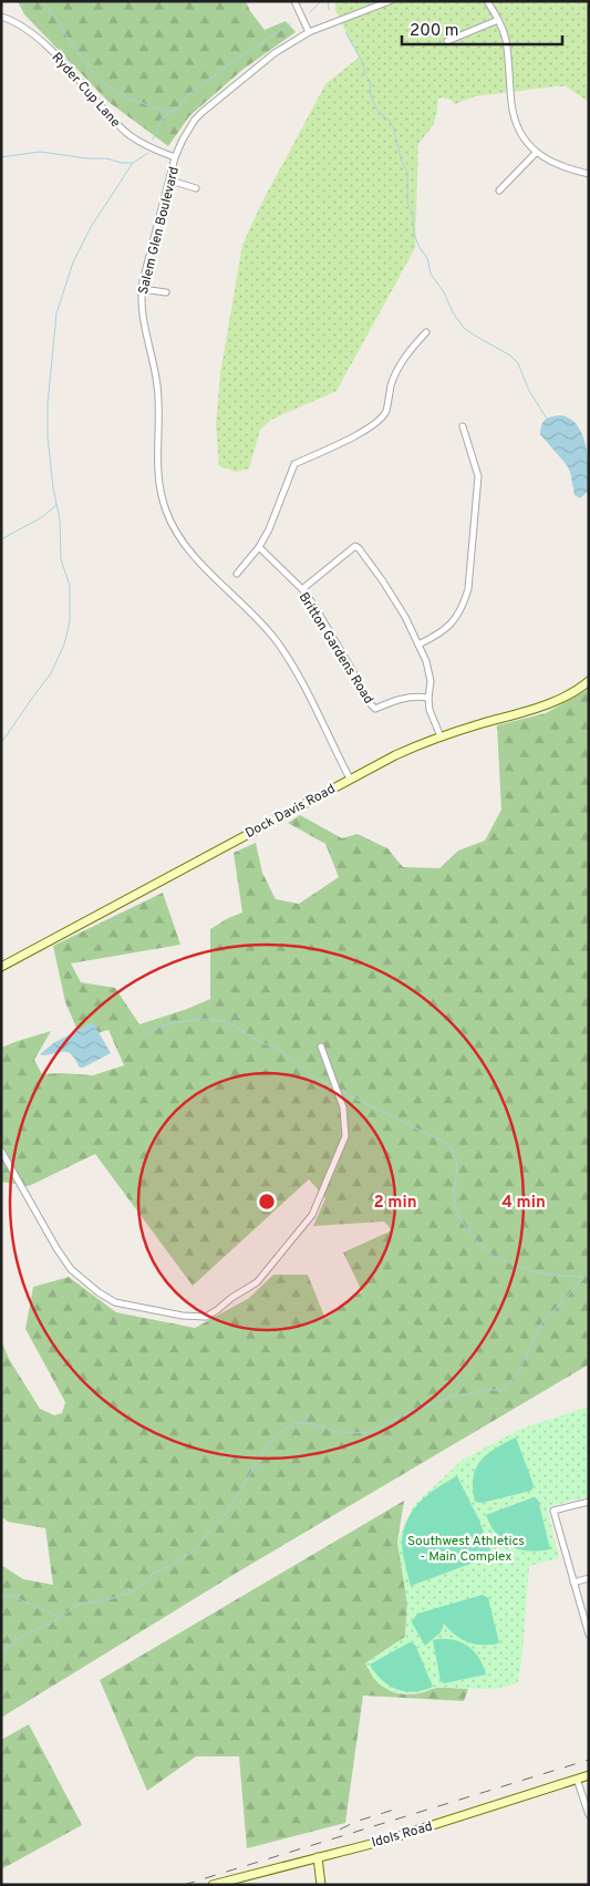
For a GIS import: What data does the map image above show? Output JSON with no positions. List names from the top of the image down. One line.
{"streets":{"street":["Ryder Cup Lane","Salem Glen Boulevard","Britton Gardens Road","Dock Davis Road","Idols Road"]},"crossings":[["Ryder Cup Lane","Salem Glen Boulevard"],["Salem Glen Boulevard","Dock Davis Road"]],"parks":["Southwest Athletics - Main Complex"],"scale_bar":"200 m","rings":["2 min","4 min"]}
